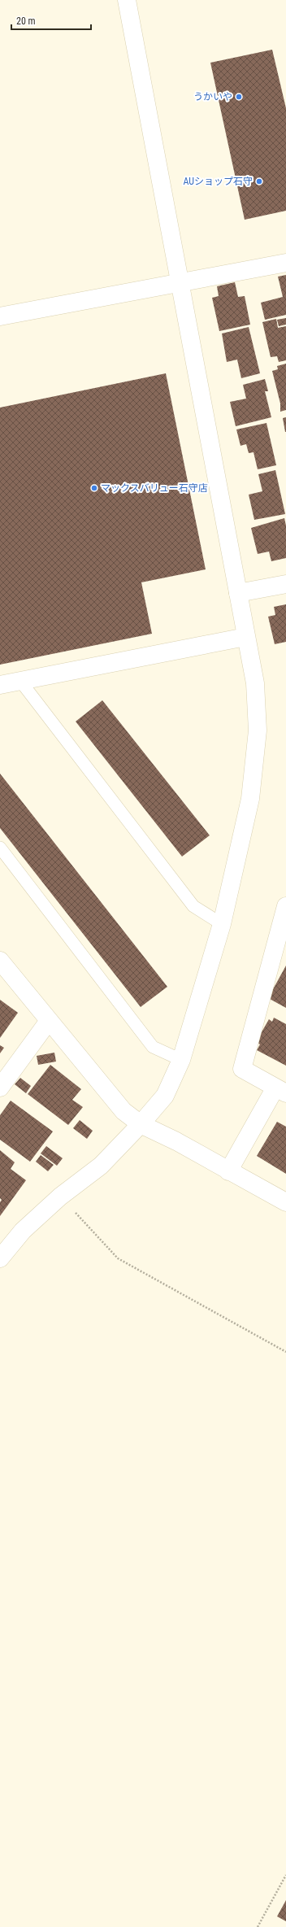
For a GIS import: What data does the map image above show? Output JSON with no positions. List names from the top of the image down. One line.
{"places":["うかいや","AUショップ石守","マックスバリュー石守店"],"scale_bar":"20 m"}
